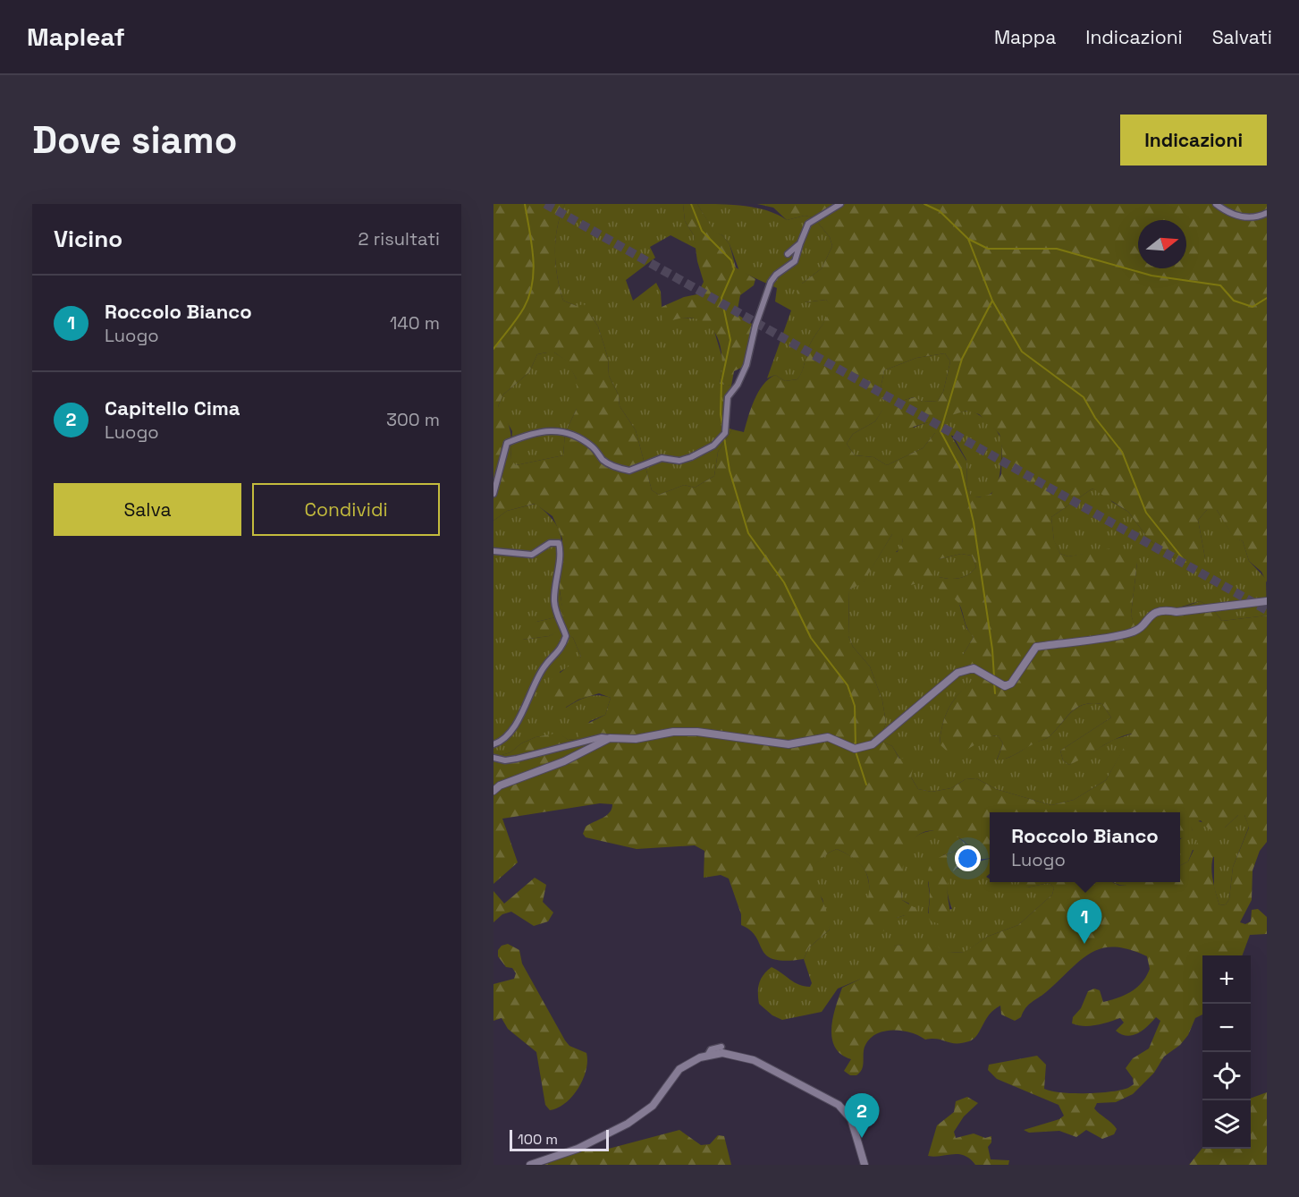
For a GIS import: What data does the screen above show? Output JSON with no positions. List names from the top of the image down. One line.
{"scale_bar":"100 m","north":"right","page":{"header":"Mapleaf","nav":["Mappa","Indicazioni","Salvati"],"buttons":["Indicazioni",["Salva","Condividi"]],"title":"Dove siamo","heading":["Vicino","2 risultati"],"list":[{"mark":"1","name":"Roccolo Bianco","note":"Luogo","value":"140 m"},{"mark":"2","name":"Capitello Cima","note":"Luogo","value":"300 m"}],"popup":["Roccolo Bianco","Luogo"],"pins":["1","2"],"map_buttons":["+","−"],"scale":"100 m"}}
